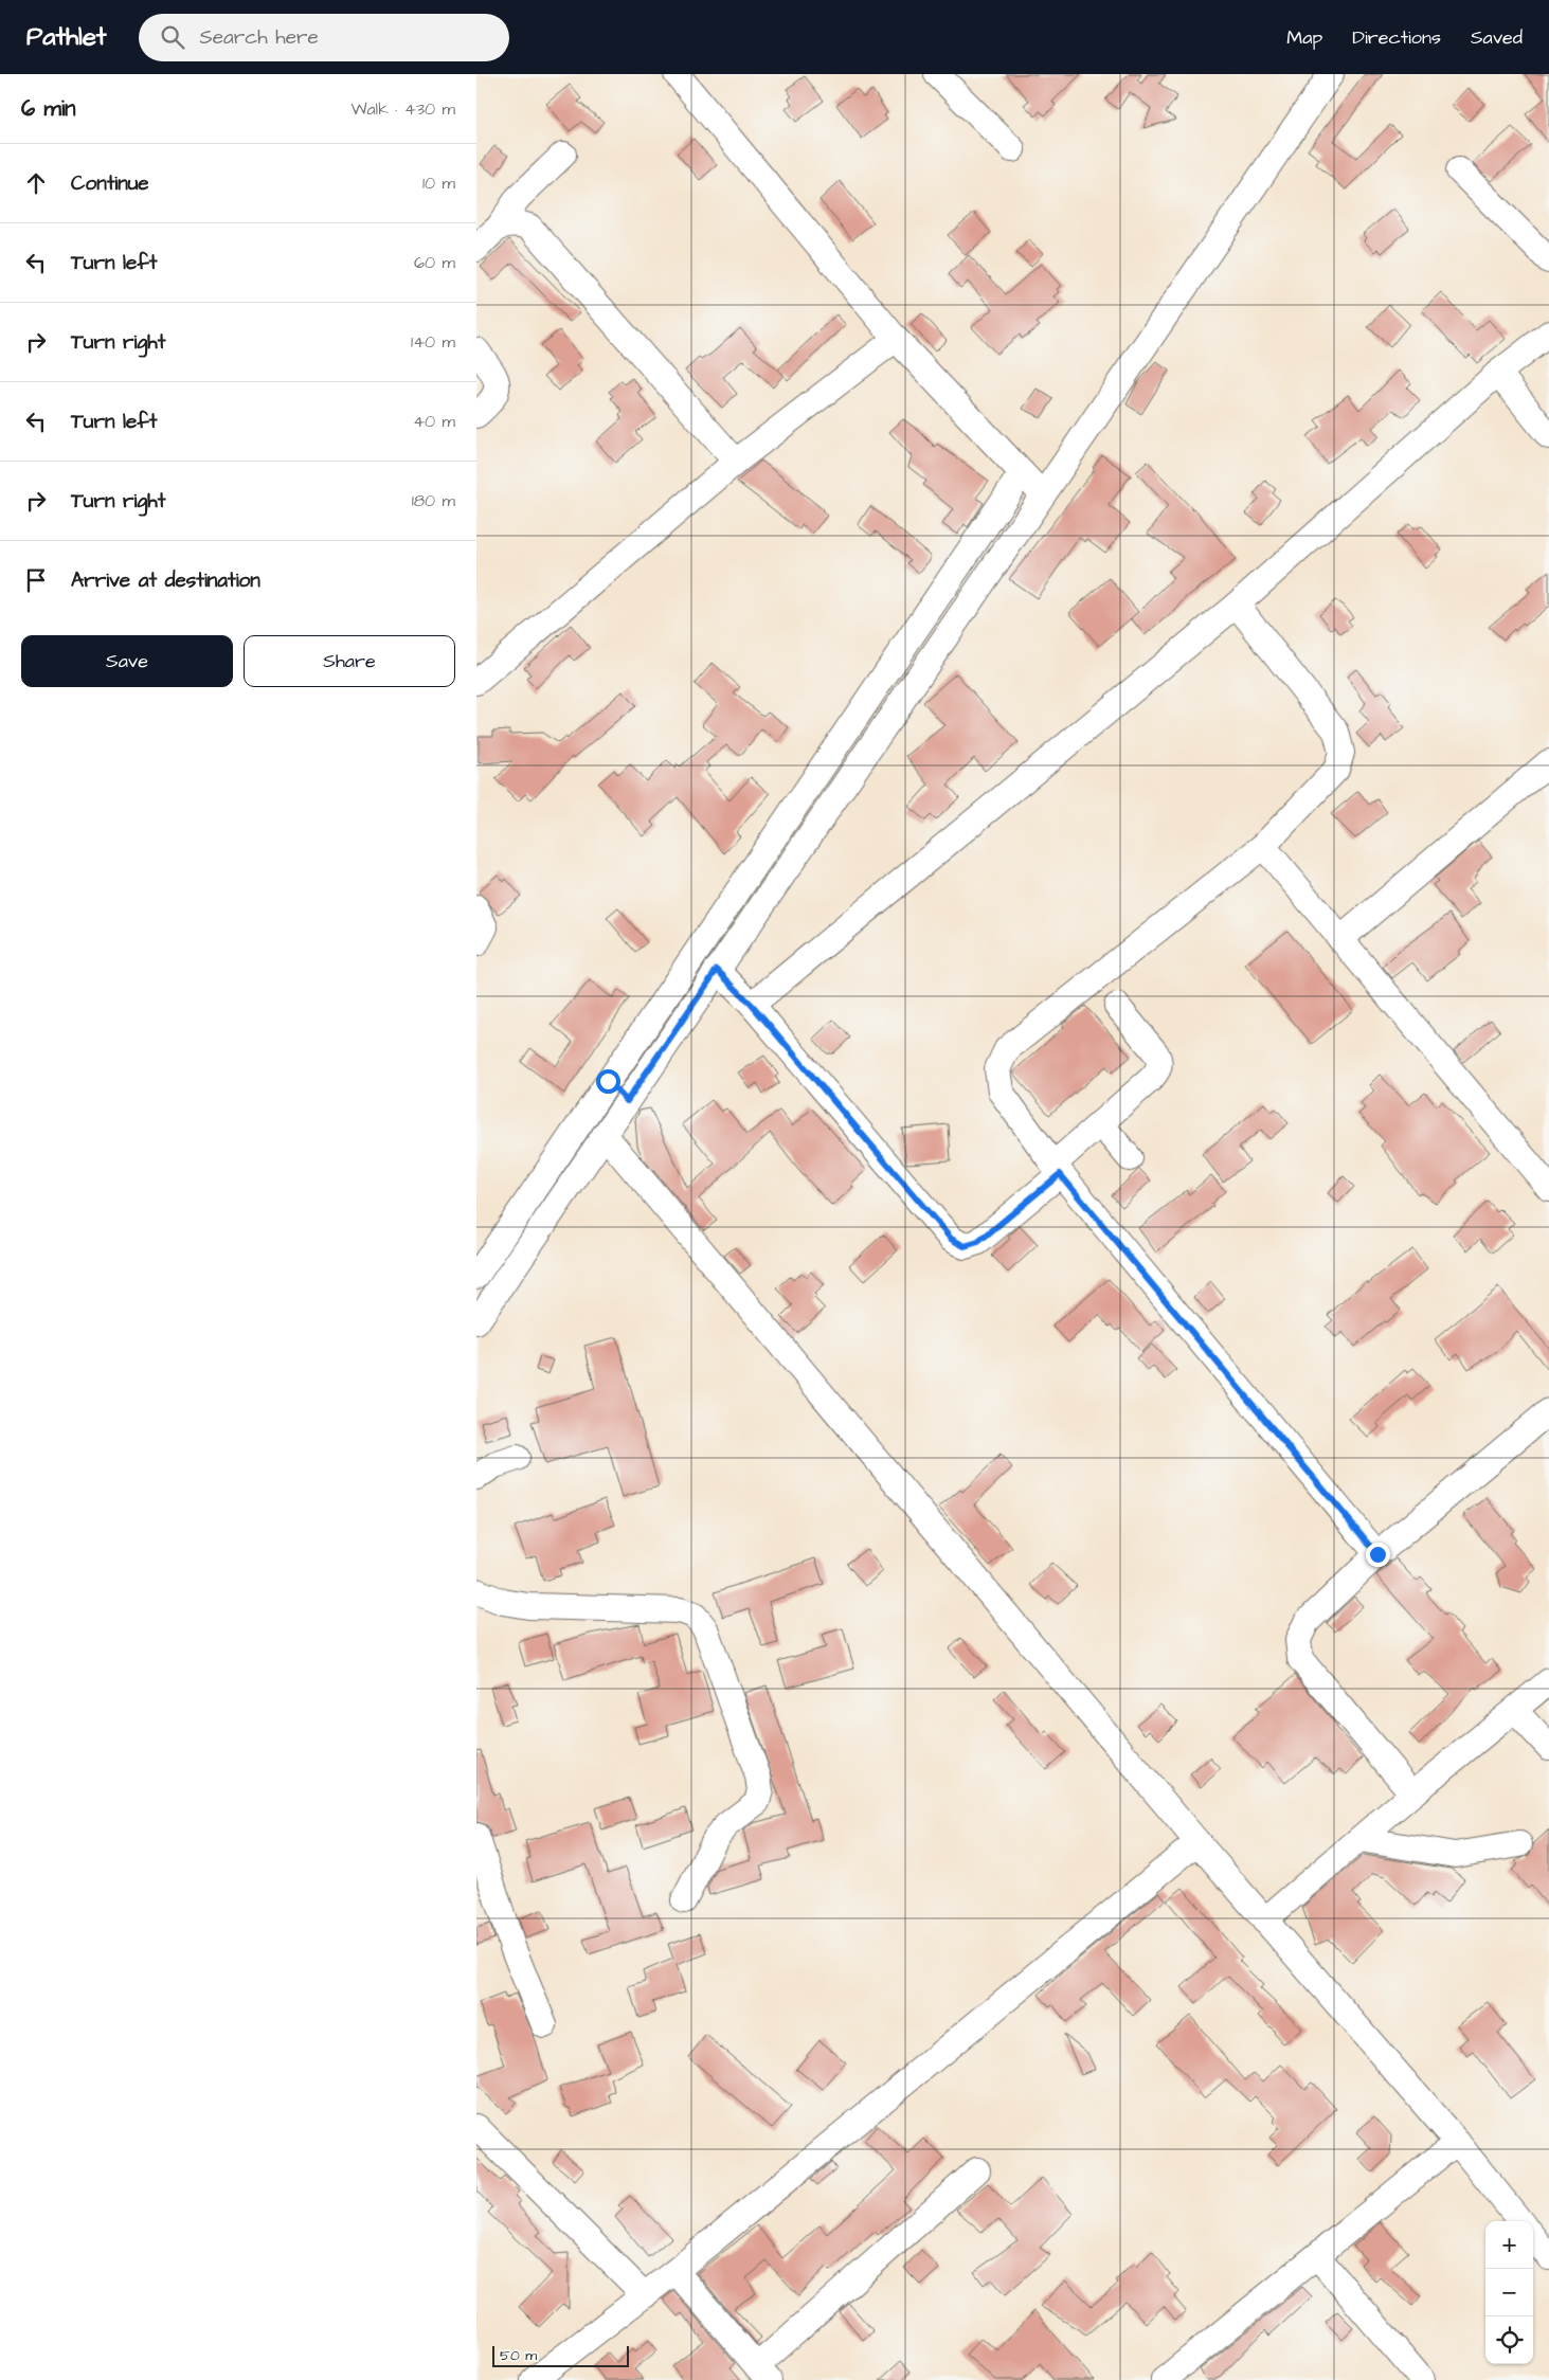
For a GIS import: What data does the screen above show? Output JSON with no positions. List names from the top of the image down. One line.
{"scale_bar":"50 m","page":{"header":"Pathlet","search":"Search here","nav":["Map","Directions","Saved"],"heading":["6 min","Walk · 430 m"],"list":[["Continue","10 m"],["Turn left","60 m"],["Turn right","140 m"],["Turn left","40 m"],["Turn right","180 m"],"Arrive at destination"],"buttons":["Save","Share"],"map_buttons":["+","−"],"scale":"50 m"}}
